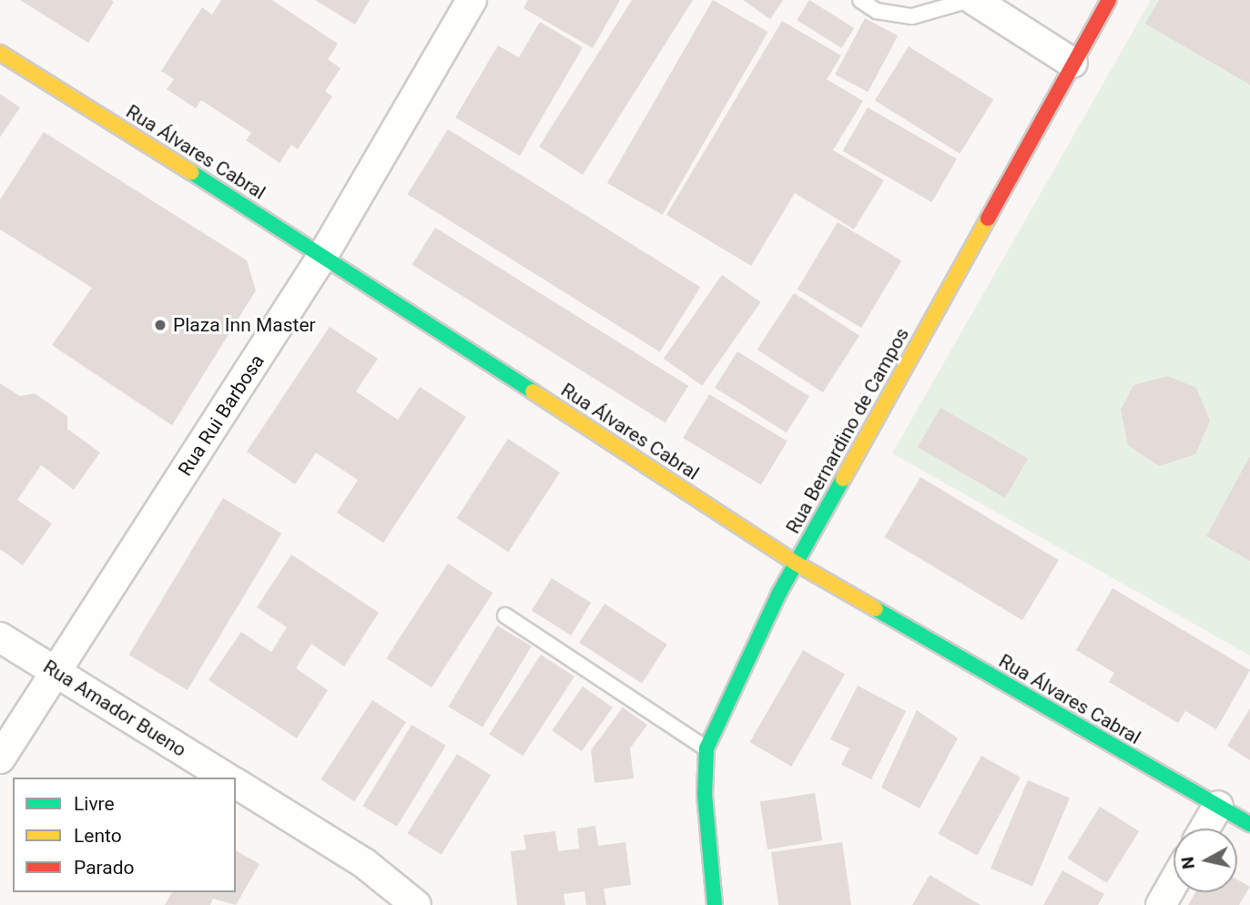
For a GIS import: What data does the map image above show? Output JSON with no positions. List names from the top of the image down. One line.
{"streets":{"main road":["Rua Álvares Cabral","Rua Bernardino de Campos"],"street":["Rua Rui Barbosa","Rua Amador Bueno"]},"crossings":[["Rua Álvares Cabral","Rua Rui Barbosa"],["Rua Álvares Cabral","Rua Bernardino de Campos"],["Rua Rui Barbosa","Rua Amador Bueno"]],"places":["Plaza Inn Master"],"legend":["Livre","Lento","Parado"],"north":"left"}
